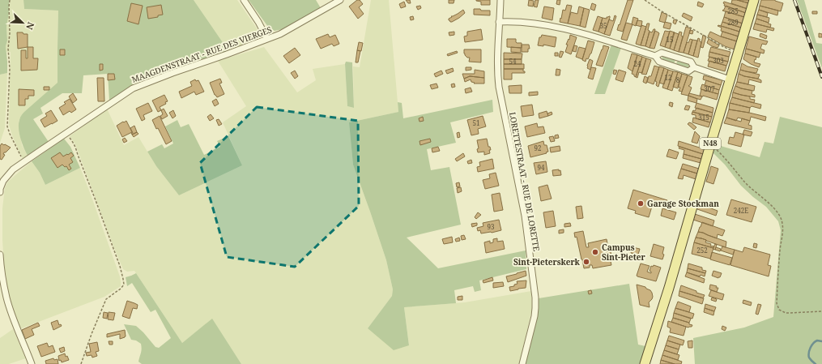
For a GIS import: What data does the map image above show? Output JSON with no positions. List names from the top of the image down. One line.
{"streets":{"main road":["N48"],"street":["MAAGDENSTRAAT - RUE DES VIERGES","LORETTESTRAAT - RUE DE LORETTE"]},"places":["Garage Stockman","Campus Sint-Pieter","Sint-Pieterskerk"],"house_numbers":["285","289","35","15","303","54","24","12","8","307","315","51","92","94","242E","93","252"],"north":"bottom right"}
